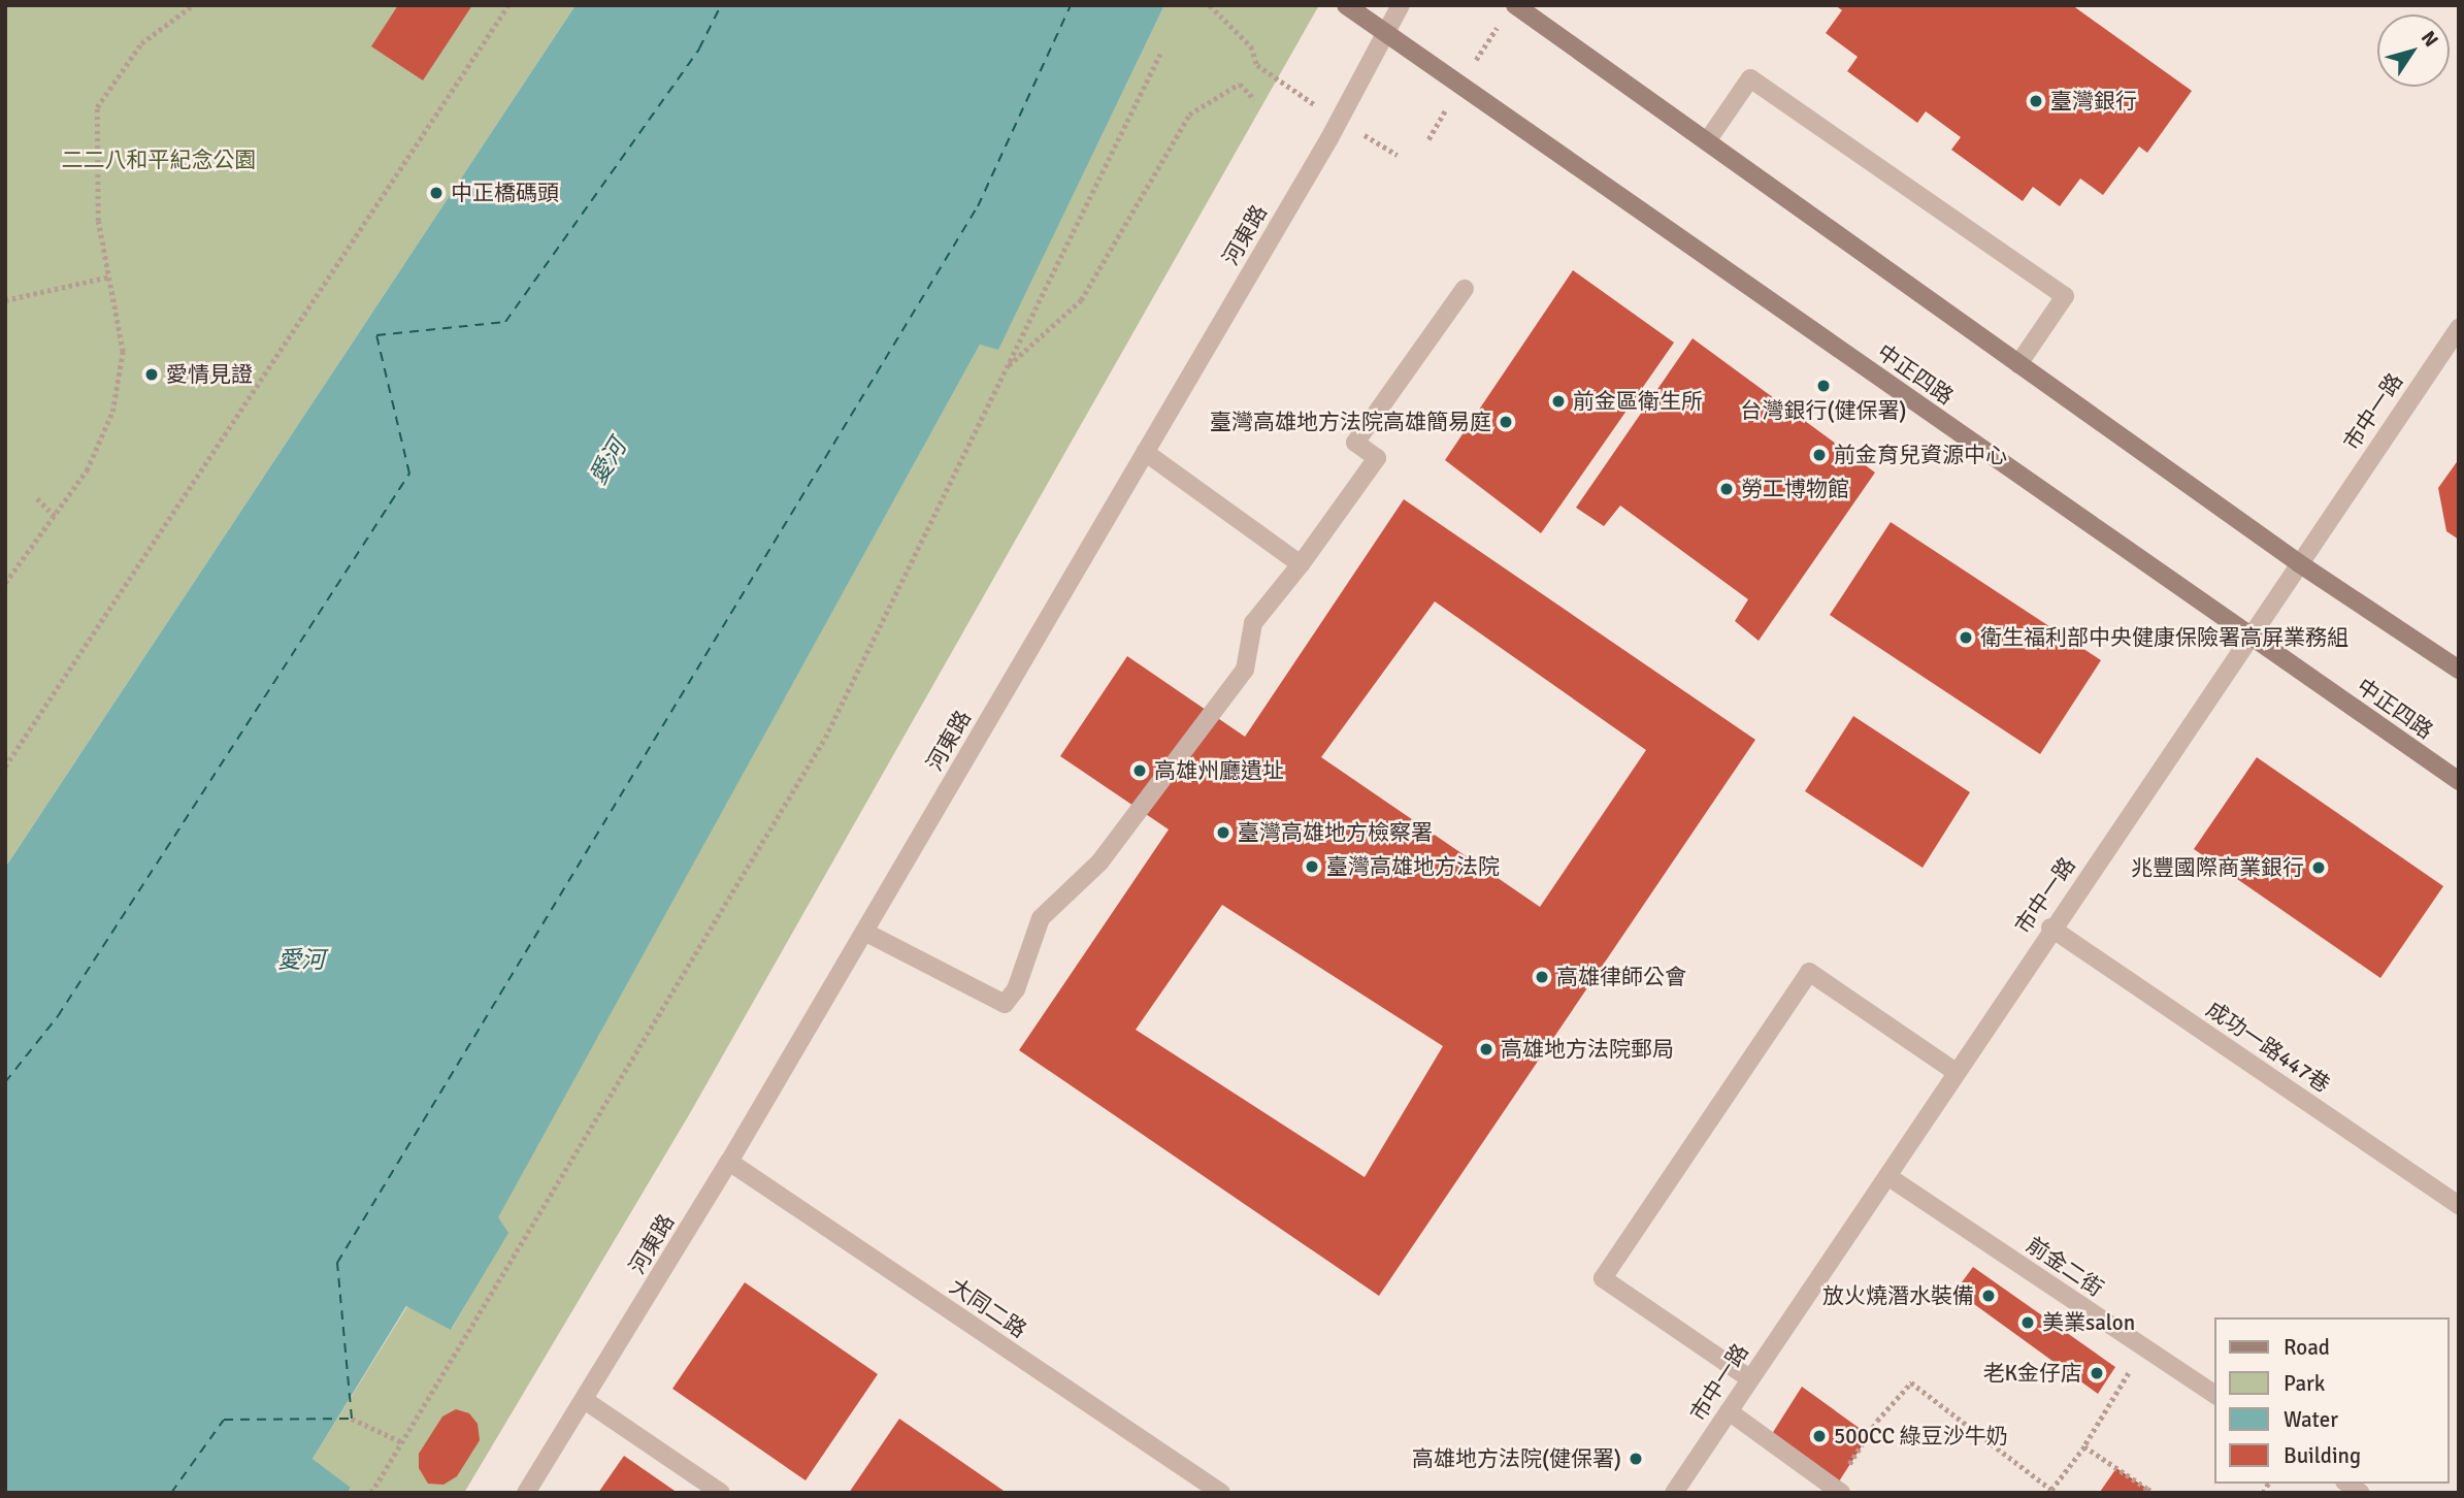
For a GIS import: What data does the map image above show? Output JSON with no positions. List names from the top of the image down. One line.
{"streets":{"street":["河東路","中正四路","市中一路","成功一路447巷","前金二街","大同二路"]},"crossings":[["河東路","中正四路"],["河東路","大同二路"],["中正四路","市中一路"],["市中一路","成功一路447巷"],["市中一路","前金二街"]],"water":["愛河"],"parks":["二二八和平紀念公園"],"places":["臺灣銀行","中正橋碼頭","愛情見證","台灣銀行(健保署)","前金區衛生所","臺灣高雄地方法院高雄簡易庭","前金育兒資源中心","勞工博物館","衛生福利部中央健康保險署高屏業務組","高雄州廳遺址","臺灣高雄地方檢察署","臺灣高雄地方法院","兆豐國際商業銀行","高雄律師公會","高雄地方法院郵局","放火燒潛水裝備","美業salon","老K金仔店","500CC 綠豆沙牛奶","高雄地方法院(健保署)"],"legend":["Road","Park","Water","Building"],"north":"top right"}
